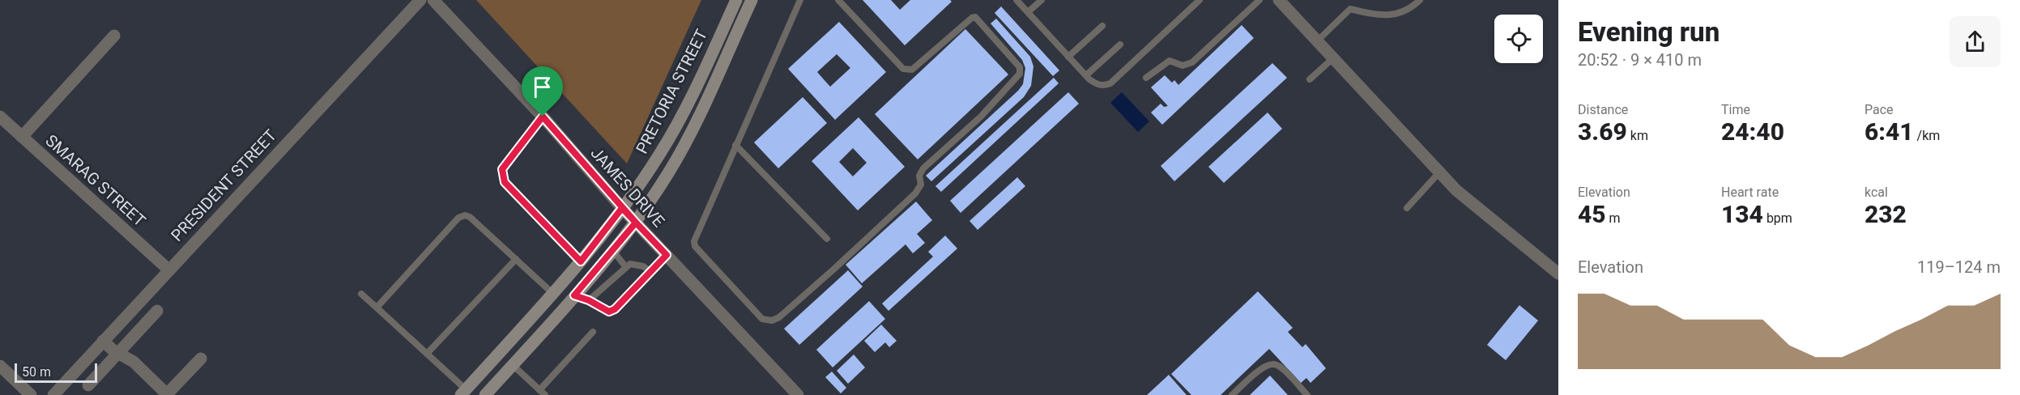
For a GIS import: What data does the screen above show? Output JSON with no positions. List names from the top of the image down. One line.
{"streets":{"main road":["PRETORIA STREET"],"street":["SMARAG STREET","PRESIDENT STREET","JAMES DRIVE"]},"crossings":[["PRETORIA STREET","JAMES DRIVE"],["SMARAG STREET","PRESIDENT STREET"]],"scale_bar":"50 m","page":{"heading":["Evening run","20:52 · 9 × 410 m"],"stats":[["Distance","3.69 km"],["Time","24:40"],["Pace","6:41 /km"],["Elevation","45 m"],["Heart rate","134 bpm"],["kcal","232"]],"chart":["Elevation","119–124 m"],"scale":"50 m"}}
